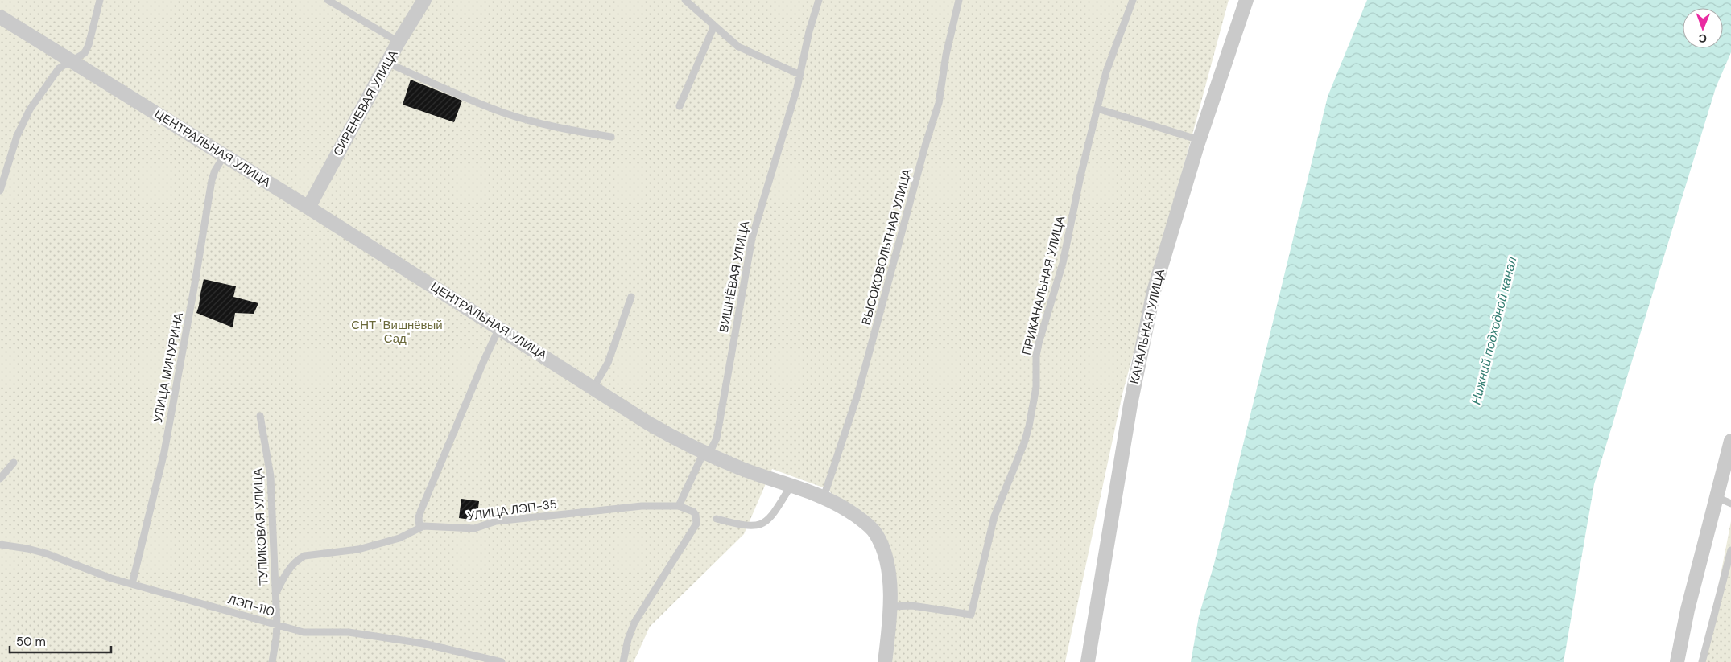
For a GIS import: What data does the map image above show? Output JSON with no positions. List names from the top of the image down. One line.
{"streets":{"street":["СИРЕНЕВАЯ УЛИЦА","ЦЕНТРАЛЬНАЯ УЛИЦА","КАНАЛЬНАЯ УЛИЦА"],"lane":["ВЫСОКОВОЛЬТНАЯ УЛИЦА","ВИШНЁВАЯ УЛИЦА","ПРИКАНАЛЬНАЯ УЛИЦА","УЛИЦА МИЧУРИНА","УЛИЦА ЛЭП-35","ТУПИКОВАЯ УЛИЦА","ЛЭП-110"]},"crossings":[["СИРЕНЕВАЯ УЛИЦА","ЦЕНТРАЛЬНАЯ УЛИЦА"],["ЦЕНТРАЛЬНАЯ УЛИЦА","ВЫСОКОВОЛЬТНАЯ УЛИЦА"],["ЦЕНТРАЛЬНАЯ УЛИЦА","ВИШНЁВАЯ УЛИЦА"],["ЦЕНТРАЛЬНАЯ УЛИЦА","ПРИКАНАЛЬНАЯ УЛИЦА"],["ЦЕНТРАЛЬНАЯ УЛИЦА","УЛИЦА МИЧУРИНА"],["ВИШНЁВАЯ УЛИЦА","УЛИЦА ЛЭП-35"],["УЛИЦА МИЧУРИНА","ЛЭП-110"],["УЛИЦА ЛЭП-35","ТУПИКОВАЯ УЛИЦА"],["ТУПИКОВАЯ УЛИЦА","ЛЭП-110"]],"water":["Нижний подходной канал"],"parks":["СНТ \"Вишнёвый Сад\""],"scale_bar":"50 m","north":"bottom"}
